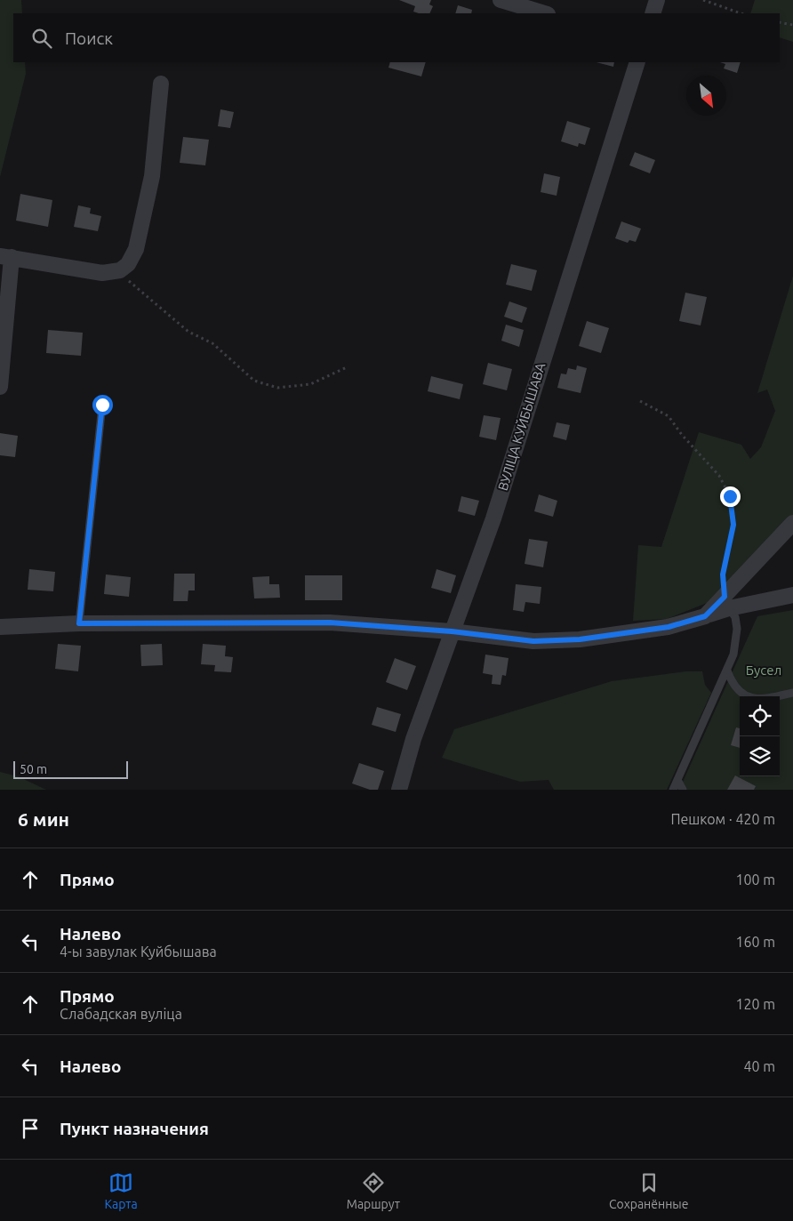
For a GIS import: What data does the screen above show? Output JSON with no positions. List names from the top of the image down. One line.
{"streets":{"street":["ВУЛІЦА КУЙБЫШАВА"]},"parks":["Бусел"],"scale_bar":"50 m","north":"bottom right","page":{"search":"Поиск","scale":"50 m","heading":["6 мин","Пешком · 420 m"],"list":[["Прямо","100 m"],["Налево","4-ы завулак Куйбышава","160 m"],["Прямо","Слабадская вуліца","120 m"],["Налево","40 m"],"Пункт назначения"],"nav":["Карта","Маршрут","Сохранённые"]}}
